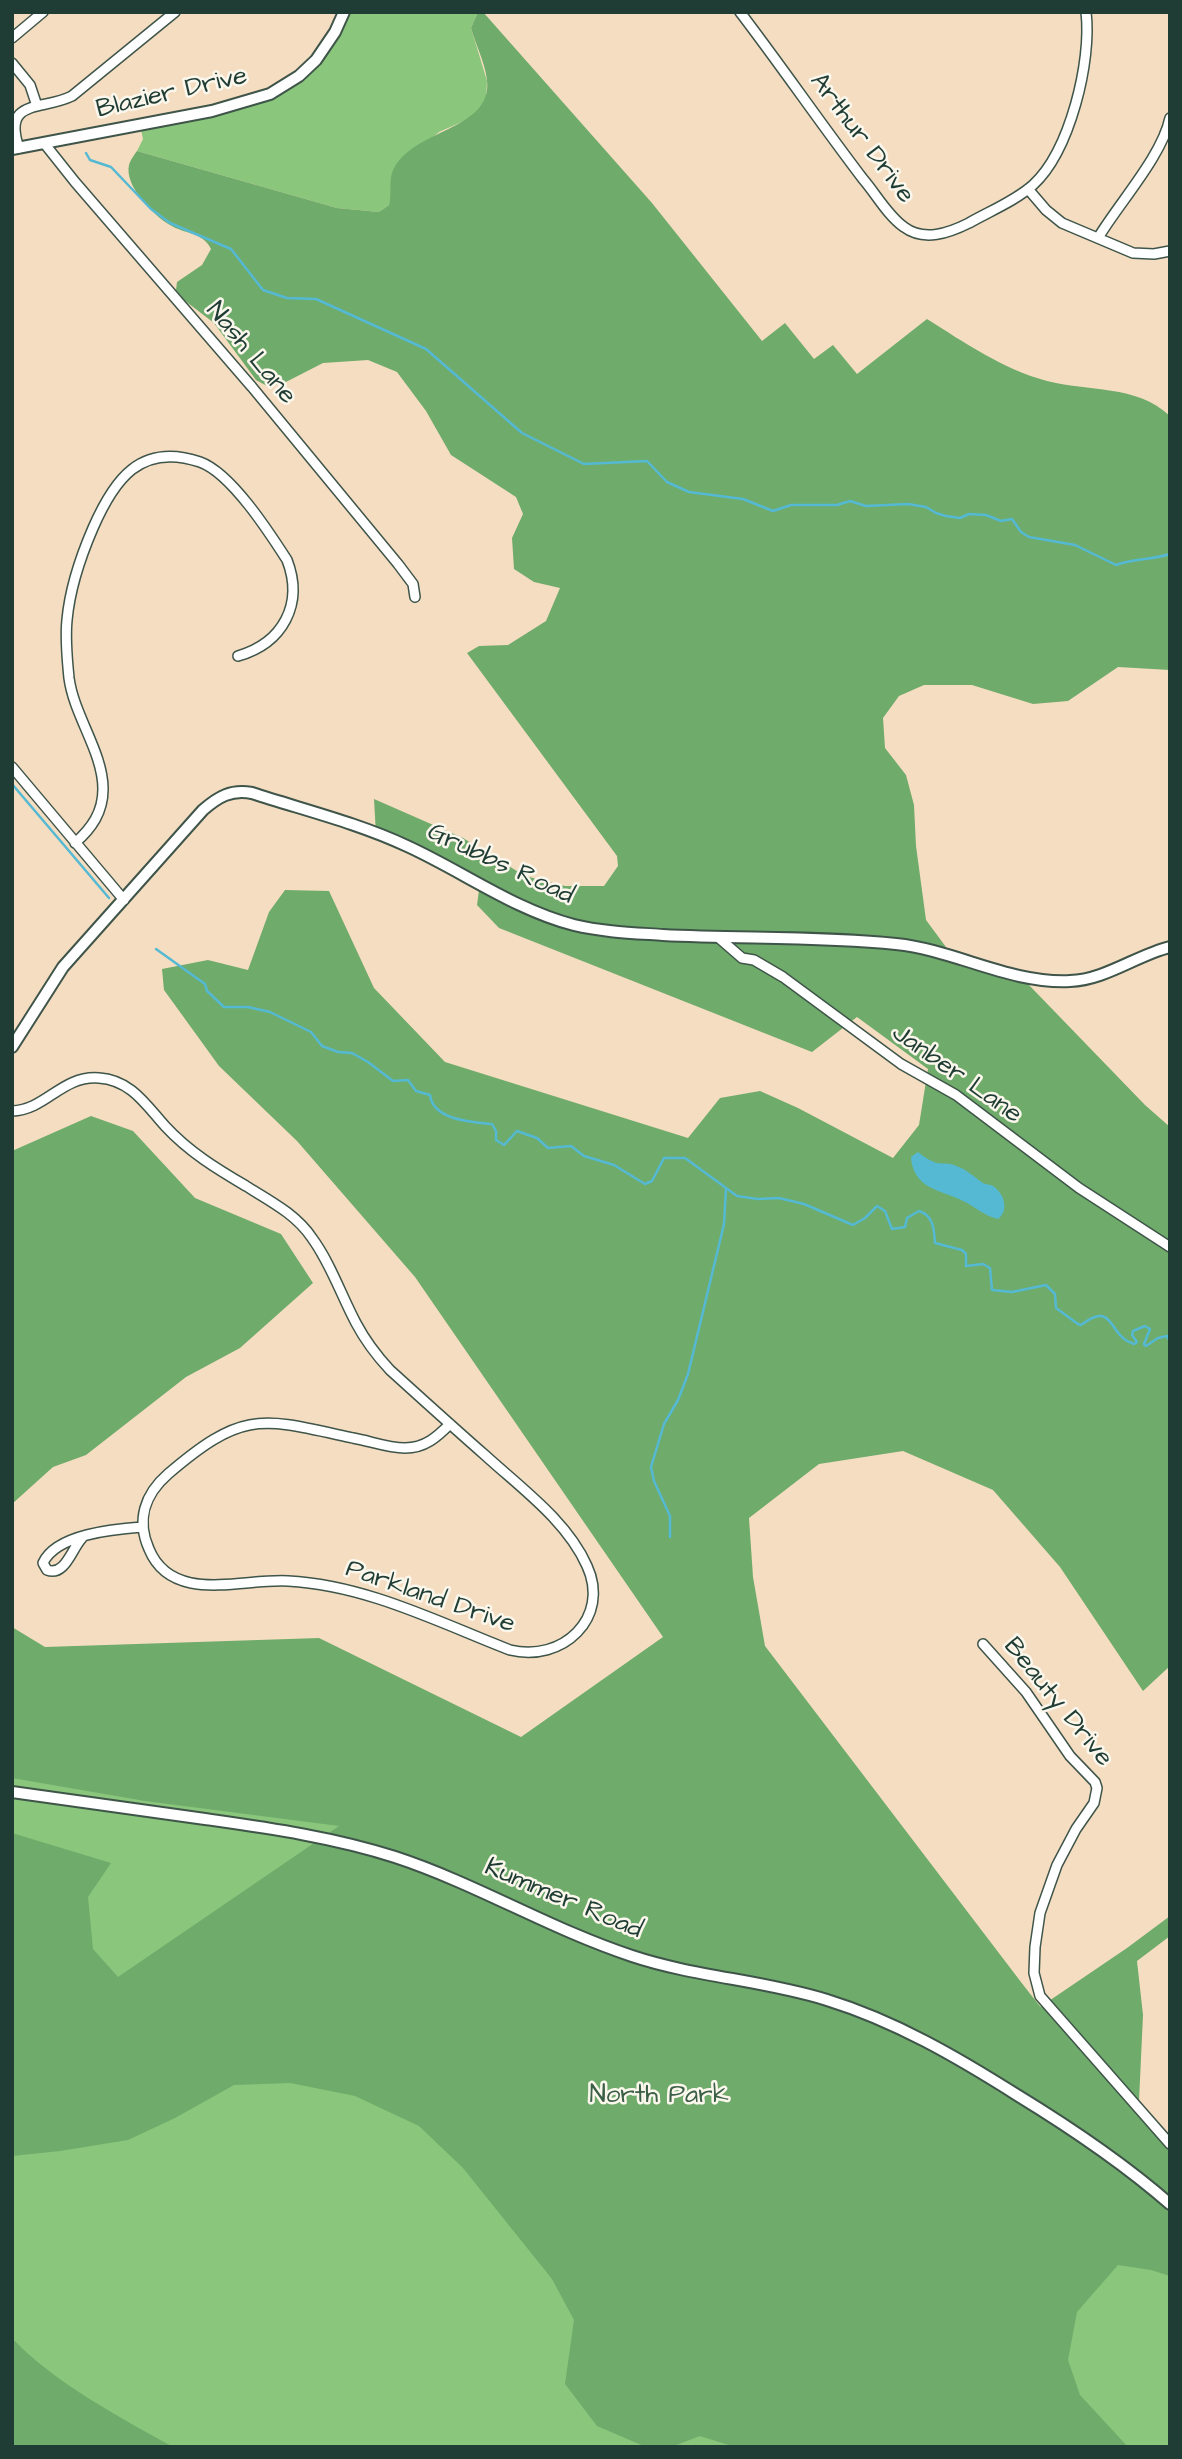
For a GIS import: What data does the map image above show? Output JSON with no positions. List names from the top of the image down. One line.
{"streets":{"street":["Blazier Drive","Arthur Drive","Nash Lane","Grubbs Road","Janber Lane","Parkland Drive","Beauty Drive","Kummer Road"]},"crossings":[["Blazier Drive","Nash Lane"],["Grubbs Road","Janber Lane"]],"parks":["North Park"]}
